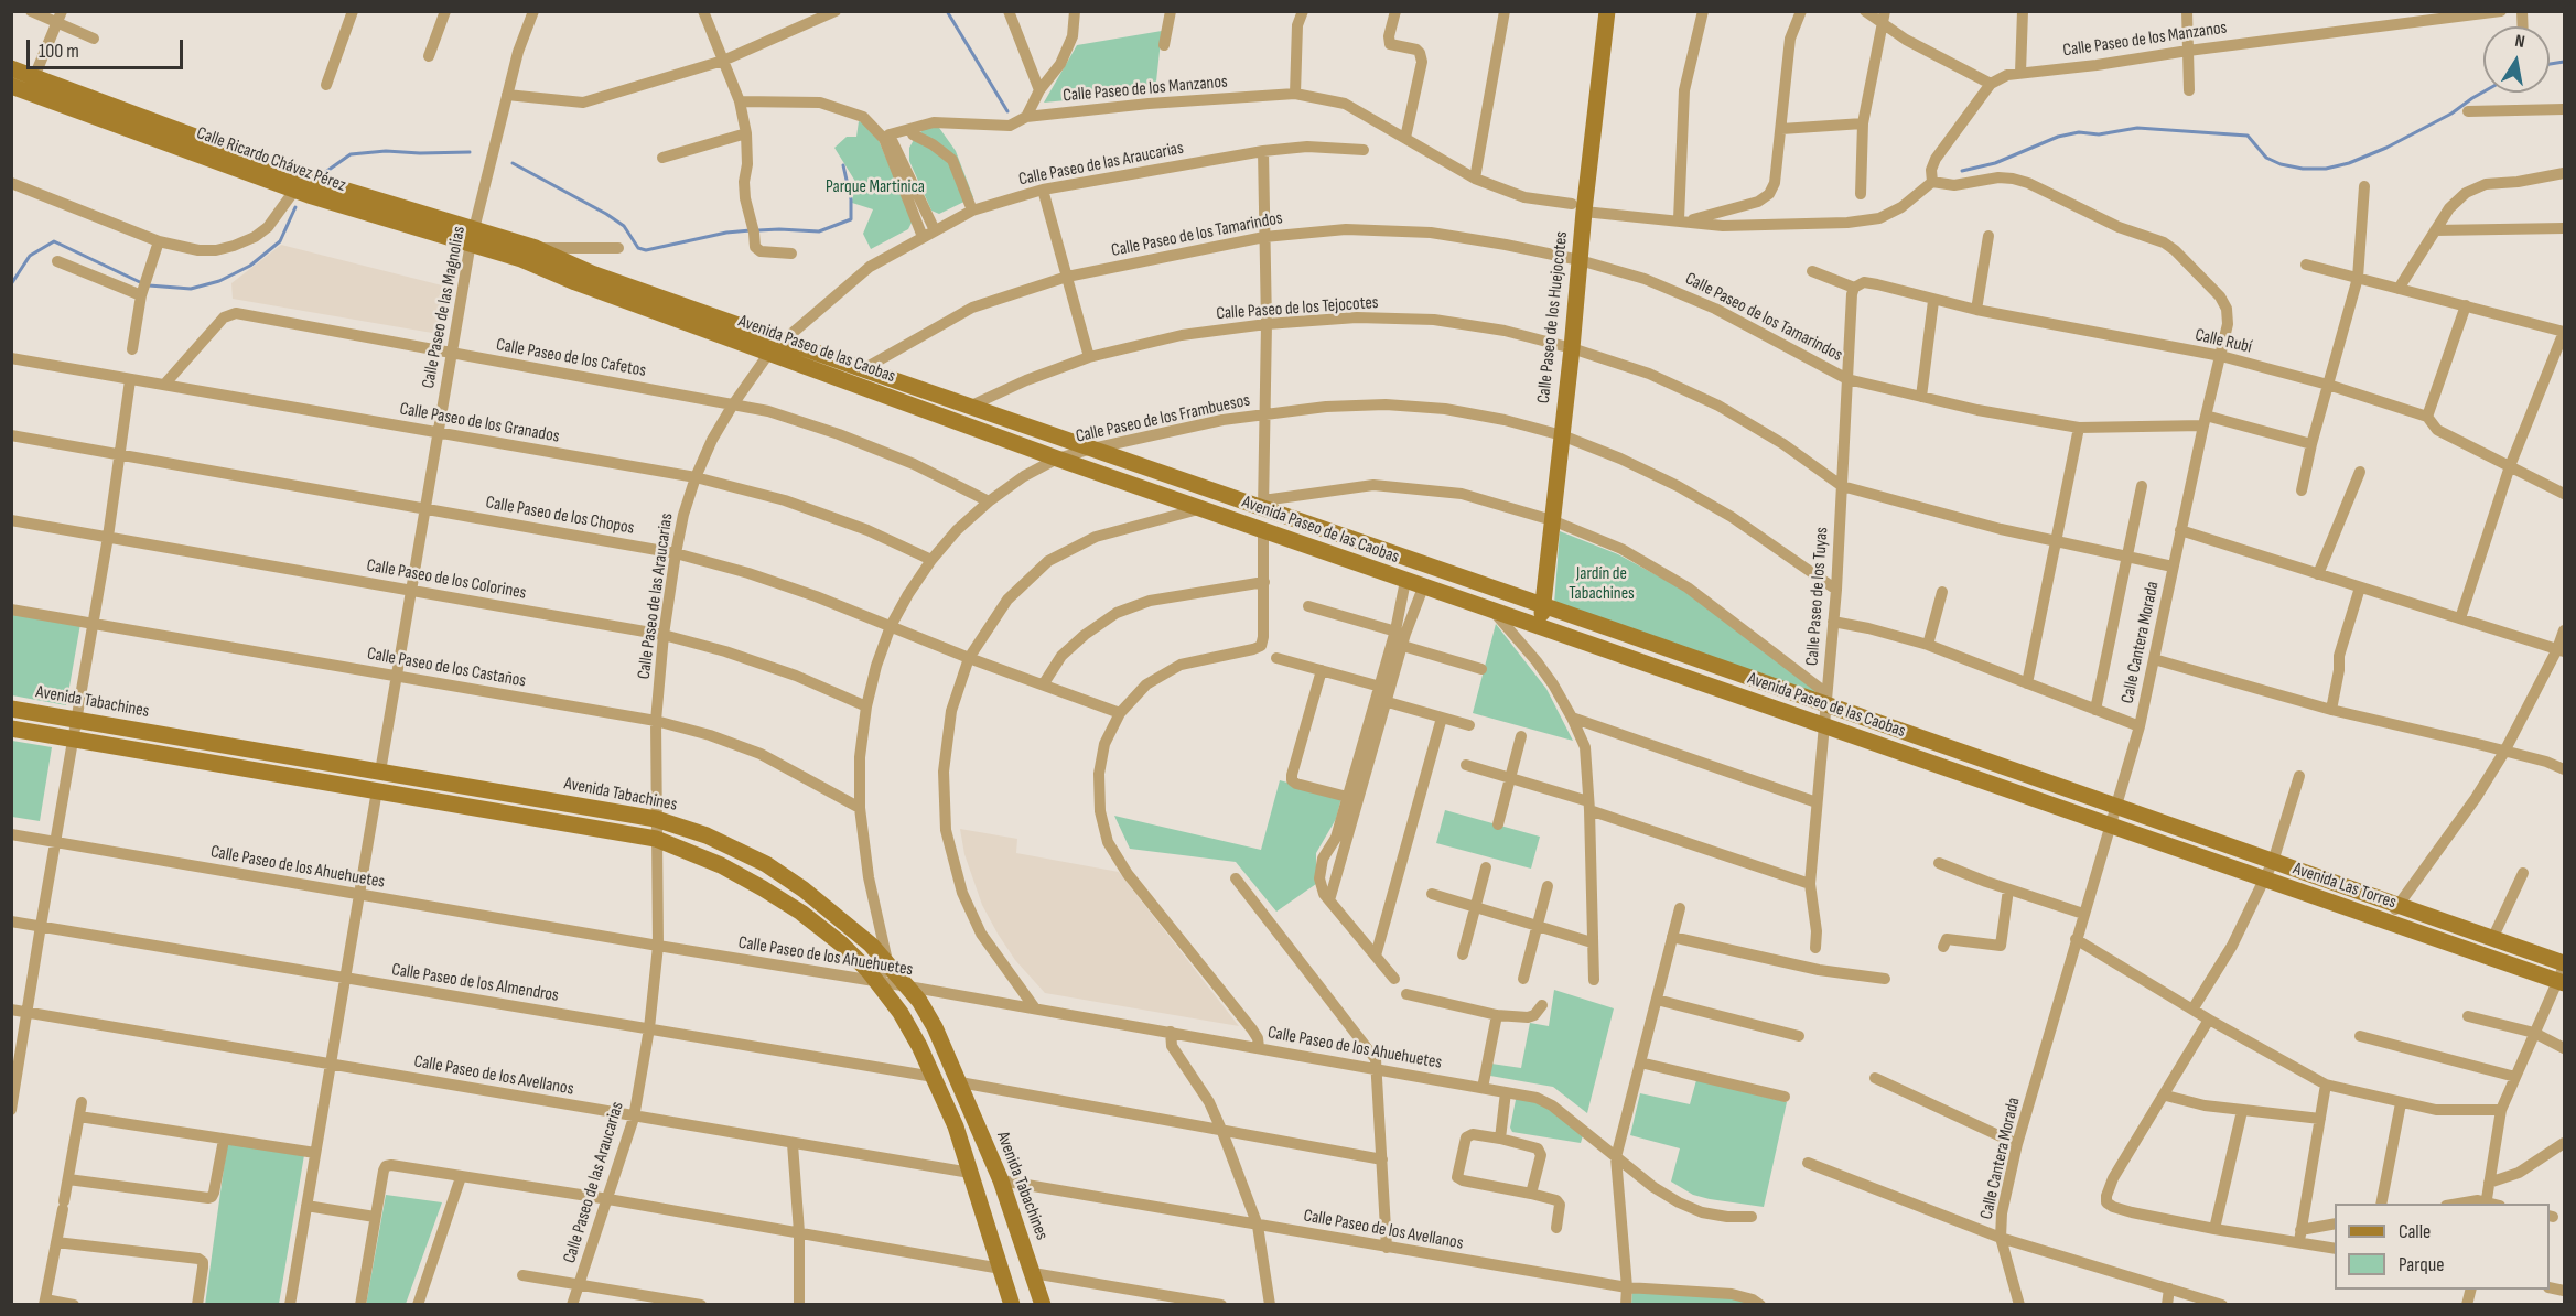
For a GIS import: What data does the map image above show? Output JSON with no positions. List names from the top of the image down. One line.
{"streets":{"main road":["Calle Ricardo Chávez Pérez","Calle Paseo de los Huejocotes","Avenida Paseo de las Caobas","Avenida Tabachines","Avenida Las Torres"],"street":["Calle Paseo de los Manzanos","Calle Paseo de las Araucarias","Calle Paseo de los Tamarindos","Calle Paseo de las Magnolias","Calle Paseo de los Tejocotes","Calle Rubí","Calle Paseo de los Cafetos","Calle Paseo de los Frambuesos","Calle Paseo de los Granados","Calle Paseo de los Chopos","Calle Paseo de los Colorines","Calle Paseo de los Tuyas","Calle Cantera Morada","Calle Paseo de los Castaños","Calle Paseo de los Ahuehuetes","Calle Paseo de los Almendros","Calle Paseo de los Avellanos"]},"crossings":[["Calle Paseo de los Manzanos","Calle Paseo de los Huejocotes"],["Calle Paseo de los Manzanos","Calle Cantera Morada"],["Calle Ricardo Chávez Pérez","Calle Paseo de las Magnolias"],["Calle Ricardo Chávez Pérez","Avenida Paseo de las Caobas"],["Calle Paseo de las Araucarias","Avenida Paseo de las Caobas"],["Calle Paseo de las Araucarias","Calle Paseo de los Cafetos"],["Calle Paseo de las Araucarias","Calle Paseo de los Granados"],["Calle Paseo de las Araucarias","Calle Paseo de los Chopos"],["Calle Paseo de las Araucarias","Calle Paseo de los Colorines"],["Calle Paseo de las Araucarias","Calle Paseo de los Castaños"],["Calle Paseo de las Araucarias","Avenida Tabachines"],["Calle Paseo de las Araucarias","Calle Paseo de los Ahuehuetes"],["Calle Paseo de las Araucarias","Calle Paseo de los Almendros"],["Calle Paseo de las Araucarias","Calle Paseo de los Avellanos"],["Calle Paseo de los Tamarindos","Calle Paseo de los Huejocotes"],["Calle Paseo de los Tamarindos","Avenida Paseo de las Caobas"],["Calle Paseo de los Tamarindos","Calle Paseo de los Tuyas"],["Calle Paseo de los Tamarindos","Calle Cantera Morada"],["Calle Paseo de las Magnolias","Calle Paseo de los Cafetos"],["Calle Paseo de las Magnolias","Calle Paseo de los Granados"],["Calle Paseo de las Magnolias","Calle Paseo de los Chopos"],["Calle Paseo de las Magnolias","Calle Paseo de los Colorines"],["Calle Paseo de las Magnolias","Calle Paseo de los Castaños"],["Calle Paseo de las Magnolias","Avenida Tabachines"],["Calle Paseo de los Tejocotes","Calle Paseo de los Huejocotes"],["Calle Paseo de los Tejocotes","Avenida Paseo de las Caobas"],["Calle Paseo de los Tejocotes","Calle Paseo de los Tuyas"],["Calle Paseo de los Huejocotes","Avenida Paseo de las Caobas"],["Calle Paseo de los Huejocotes","Calle Paseo de los Frambuesos"],["Calle Rubí","Calle Paseo de los Tuyas"],["Calle Rubí","Calle Cantera Morada"],["Avenida Paseo de las Caobas","Calle Paseo de los Frambuesos"],["Avenida Paseo de las Caobas","Calle Paseo de los Tuyas"],["Avenida Paseo de las Caobas","Calle Cantera Morada"],["Avenida Paseo de las Caobas","Avenida Las Torres"],["Calle Paseo de los Cafetos","Calle Paseo de los Frambuesos"],["Calle Paseo de los Cafetos","Calle Paseo de los Granados"],["Calle Paseo de los Frambuesos","Calle Paseo de los Granados"],["Calle Paseo de los Frambuesos","Calle Paseo de los Chopos"],["Calle Paseo de los Frambuesos","Calle Paseo de los Colorines"],["Calle Paseo de los Frambuesos","Calle Paseo de los Tuyas"],["Calle Paseo de los Frambuesos","Calle Paseo de los Castaños"],["Calle Paseo de los Frambuesos","Avenida Tabachines"],["Calle Cantera Morada","Avenida Las Torres"],["Avenida Tabachines","Calle Paseo de los Ahuehuetes"],["Avenida Tabachines","Calle Paseo de los Almendros"],["Avenida Tabachines","Calle Paseo de los Avellanos"]],"parks":["Parque Martinica","Jardín de Tabachines"],"legend":["Calle","Parque"],"scale_bar":"100 m","north":"top"}
